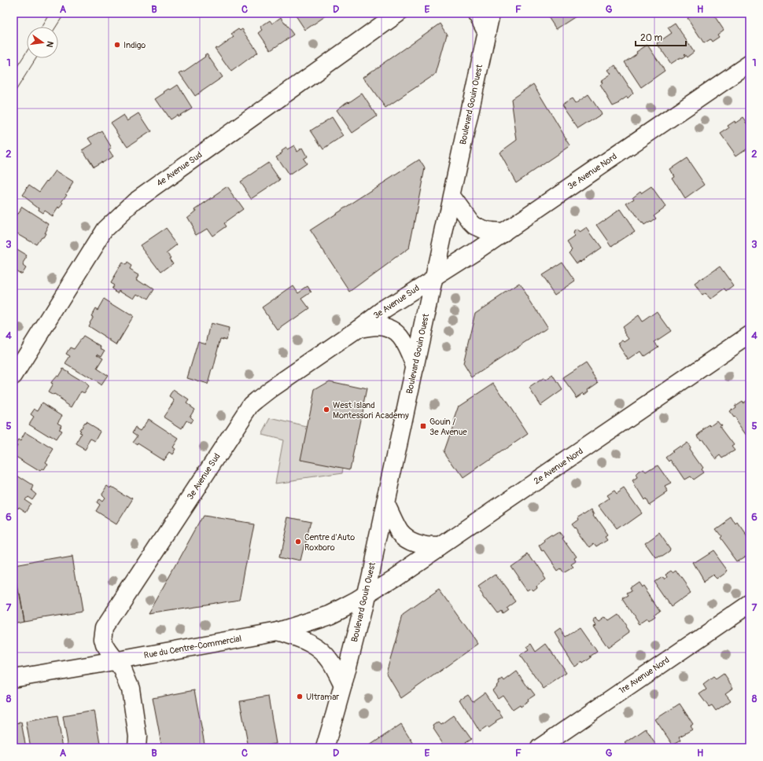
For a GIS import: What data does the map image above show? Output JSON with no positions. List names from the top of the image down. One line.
{"streets":{"street":["Boulevard Gouin Ouest","4e Avenue Sud","3e Avenue Nord","3e Avenue Sud","2e Avenue Nord","Rue du Centre-Commercial","1re Avenue Nord"]},"crossings":[["Boulevard Gouin Ouest","3e Avenue Nord"],["Boulevard Gouin Ouest","3e Avenue Sud"],["Boulevard Gouin Ouest","2e Avenue Nord"],["Boulevard Gouin Ouest","Rue du Centre-Commercial"],["3e Avenue Nord","3e Avenue Sud"],["3e Avenue Sud","Rue du Centre-Commercial"],["2e Avenue Nord","Rue du Centre-Commercial"]],"places":{"other":["Indigo","West Island Montessori Academy","Centre d'Auto Roxboro","Ultramar"],"transit":["Gouin / 3e Avenue"]},"scale_bar":"20 m","north":"right","grid":{"columns":["A","B","C","D","E","F","G","H"],"rows":["1","2","3","4","5","6","7","8"]}}
